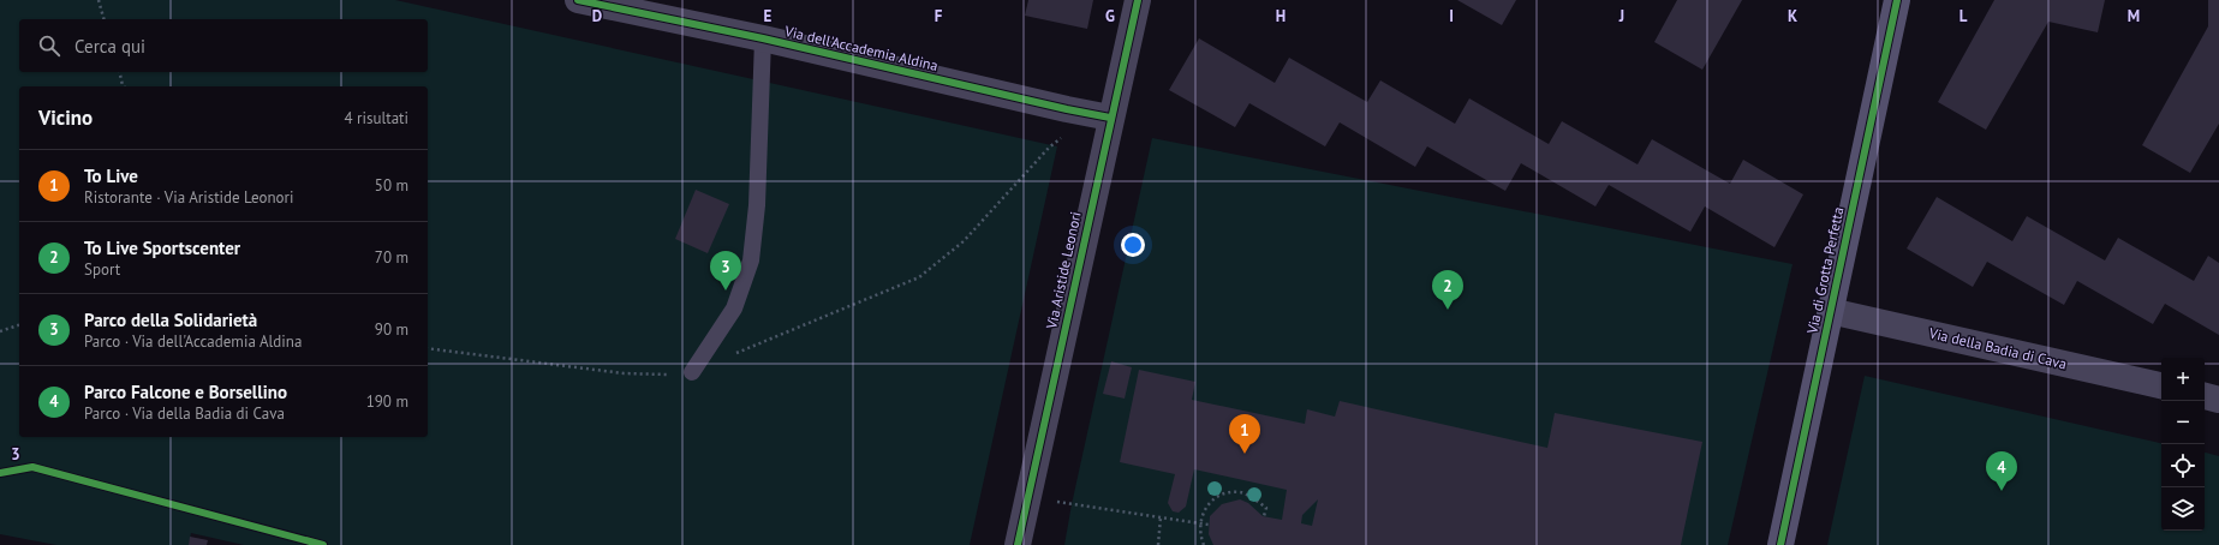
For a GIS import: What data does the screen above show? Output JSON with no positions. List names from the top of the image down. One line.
{"streets":{"street":["Via dell'Accademia Aldina","Via Aristide Leonori","Via di Grotta Perfetta","Via della Badia di Cava"]},"crossings":[["Via dell'Accademia Aldina","Via Aristide Leonori"],["Via di Grotta Perfetta","Via della Badia di Cava"]],"page":{"search":"Cerca qui","heading":["Vicino","4 risultati"],"list":[{"mark":"1","name":"To Live","note":"Ristorante · Via Aristide Leonori","value":"50 m"},{"mark":"2","name":"To Live Sportscenter","note":"Sport","value":"70 m"},{"mark":"3","name":"Parco della Solidarietà","note":"Parco · Via dell'Accademia Aldina","value":"90 m"},{"mark":"4","name":"Parco Falcone e Borsellino","note":"Parco · Via della Badia di Cava","value":"190 m"}],"pins":["3","2","1","4"],"map_buttons":["+","−"]},"grid":{"columns":["D","E","F","G","H","I","J","K","L","M"],"rows":["3"]}}
